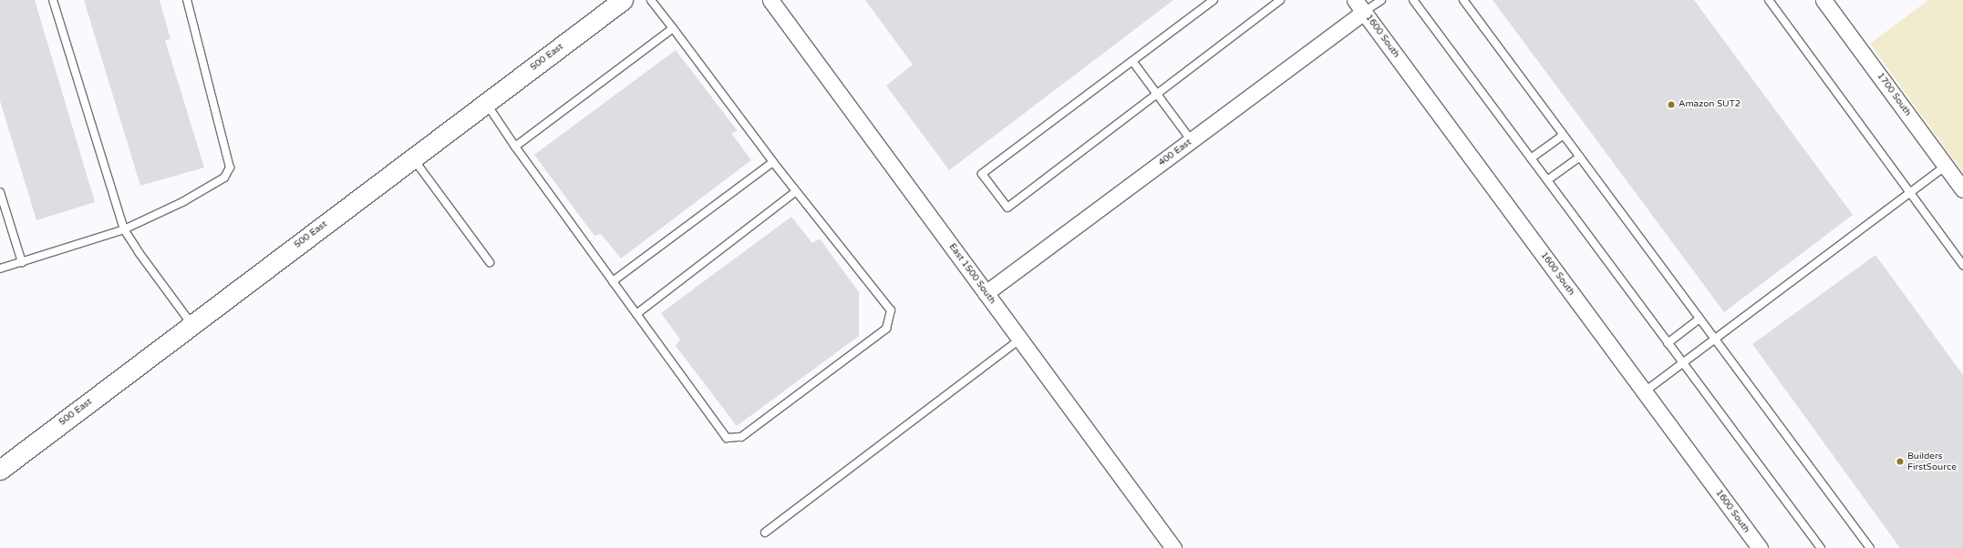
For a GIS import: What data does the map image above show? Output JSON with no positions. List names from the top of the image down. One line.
{"streets":{"street":["1600 South","500 East","1700 South","400 East","East 1500 South"]},"crossings":[["1600 South","400 East"],["400 East","East 1500 South"]],"places":["Amazon SUT2","Builders FirstSource"]}
